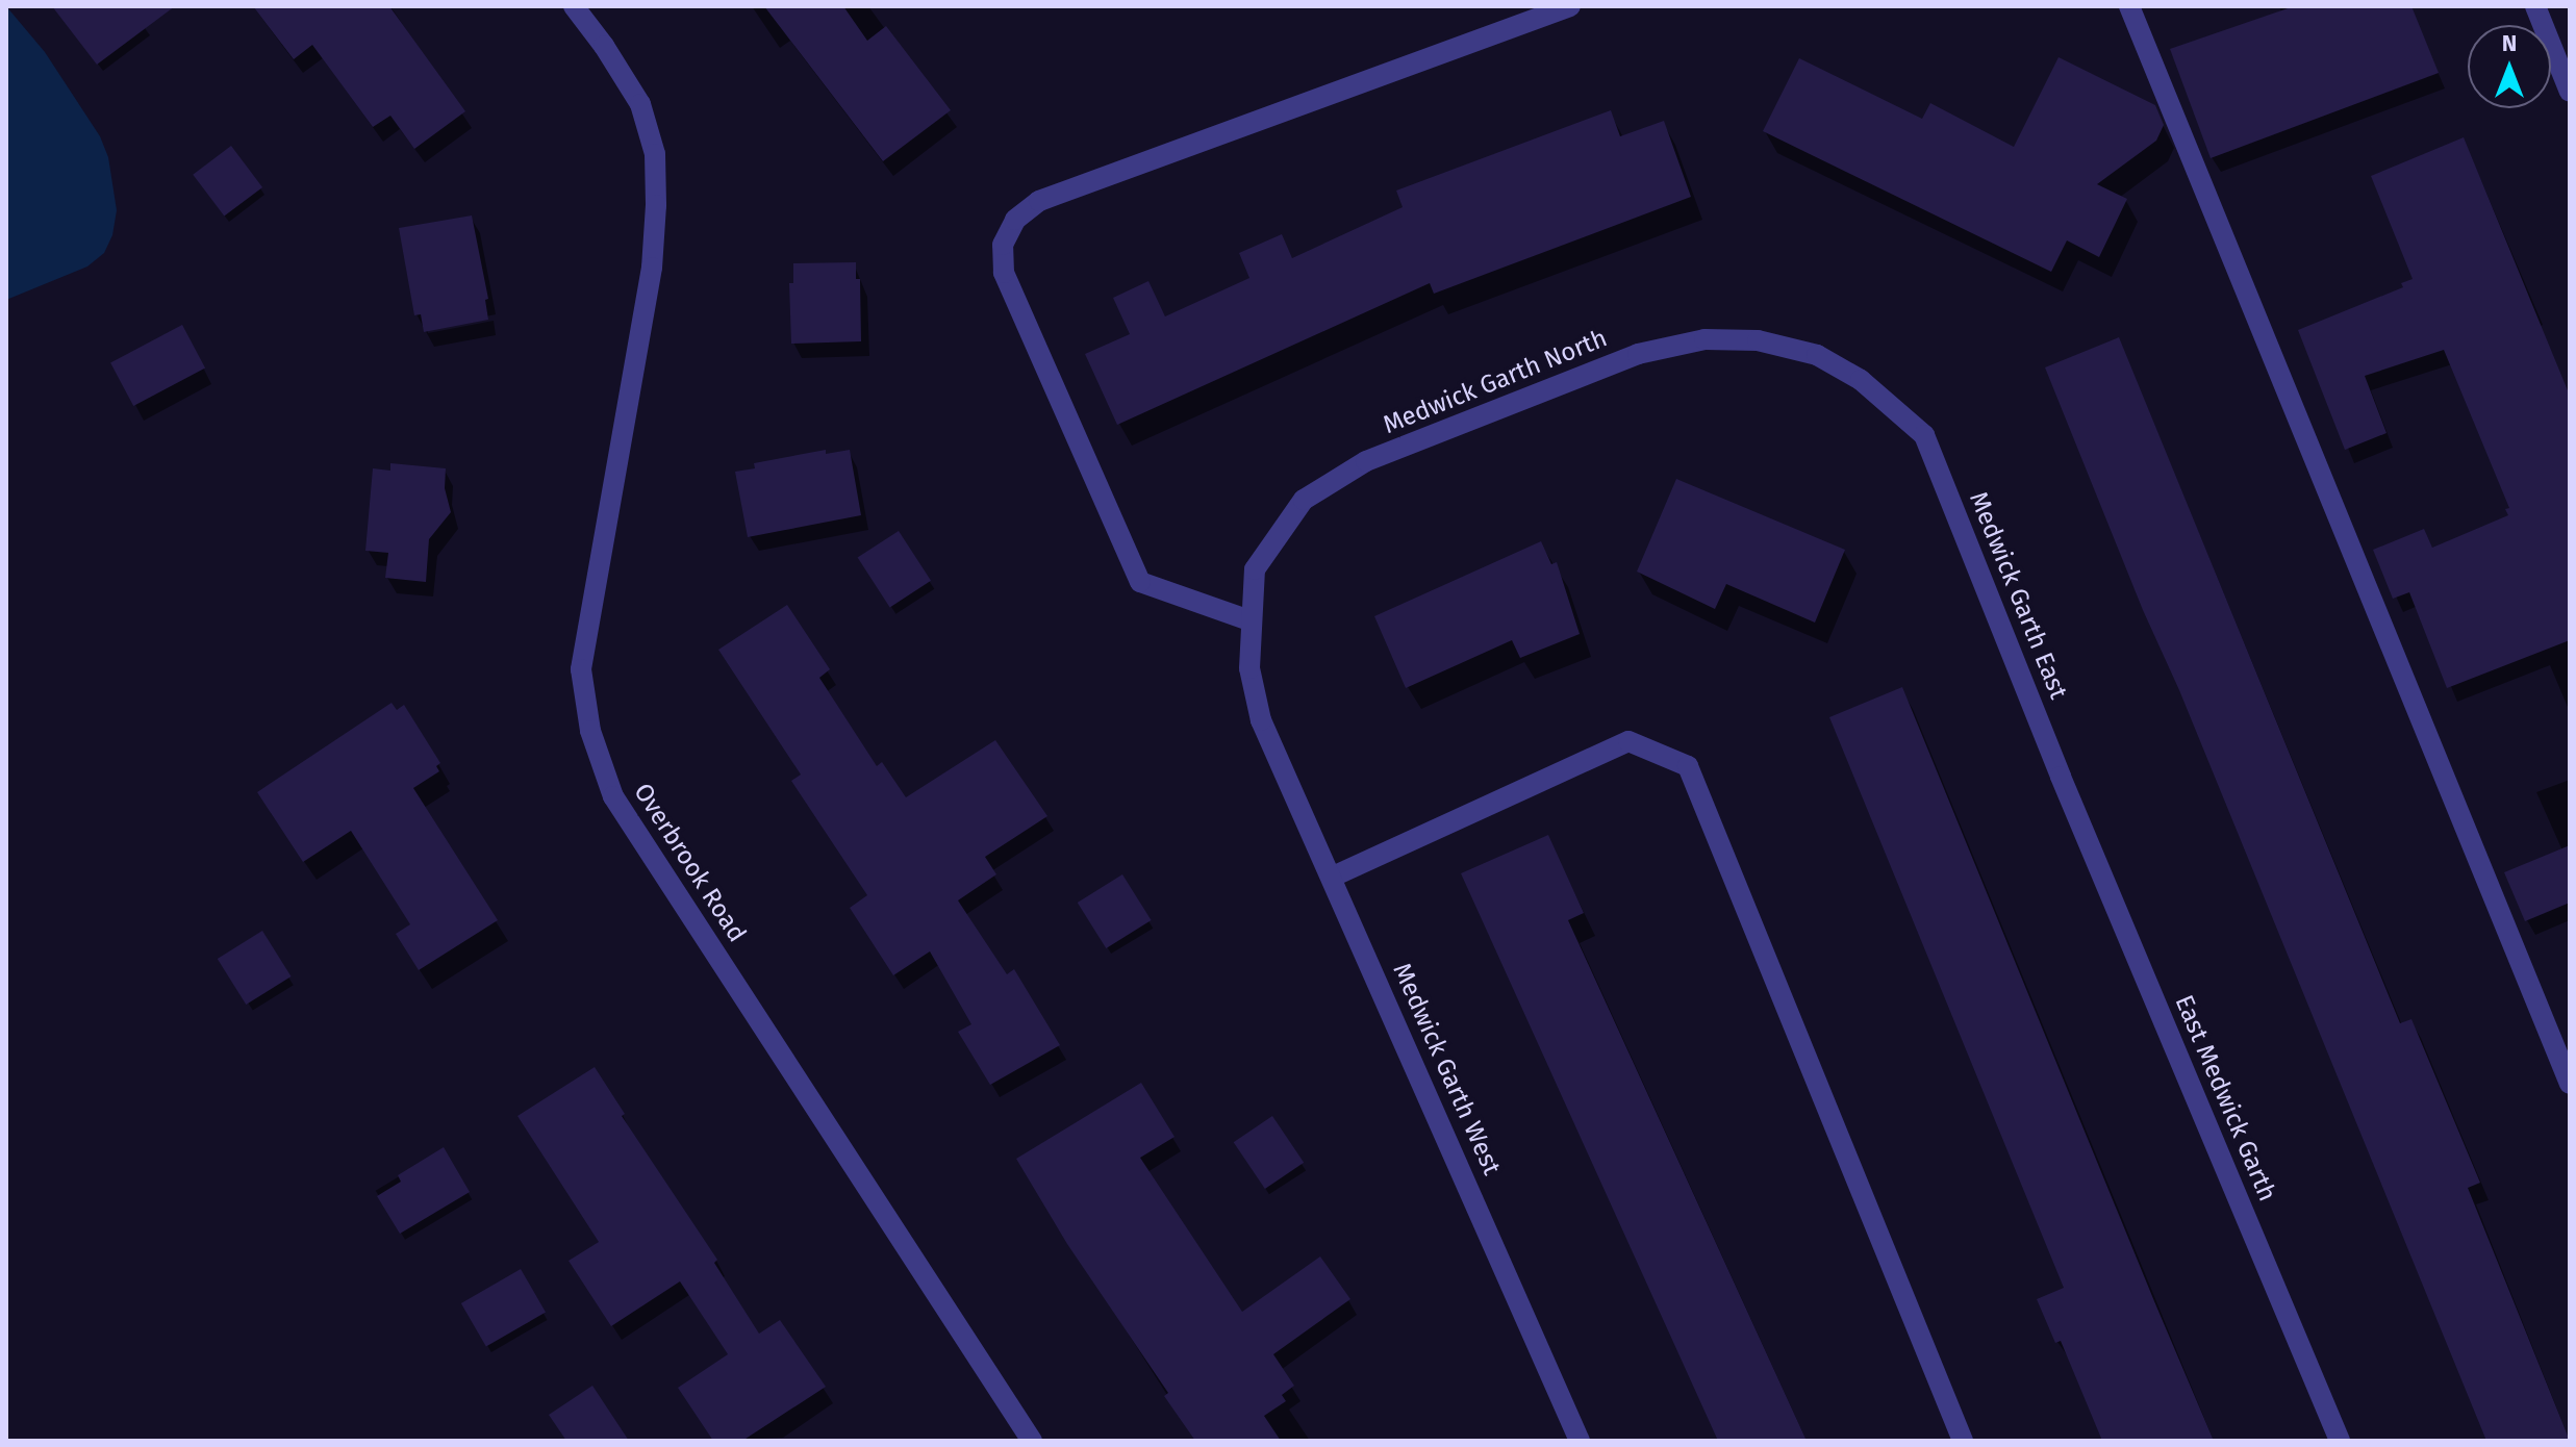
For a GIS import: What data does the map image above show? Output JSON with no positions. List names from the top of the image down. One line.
{"streets":{"street":["Medwick Garth North","Medwick Garth East","Overbrook Road","Medwick Garth West","East Medwick Garth"]},"crossings":[["Medwick Garth North","Medwick Garth East"],["Medwick Garth North","Medwick Garth West"],["Medwick Garth East","East Medwick Garth"]],"north":"top"}
